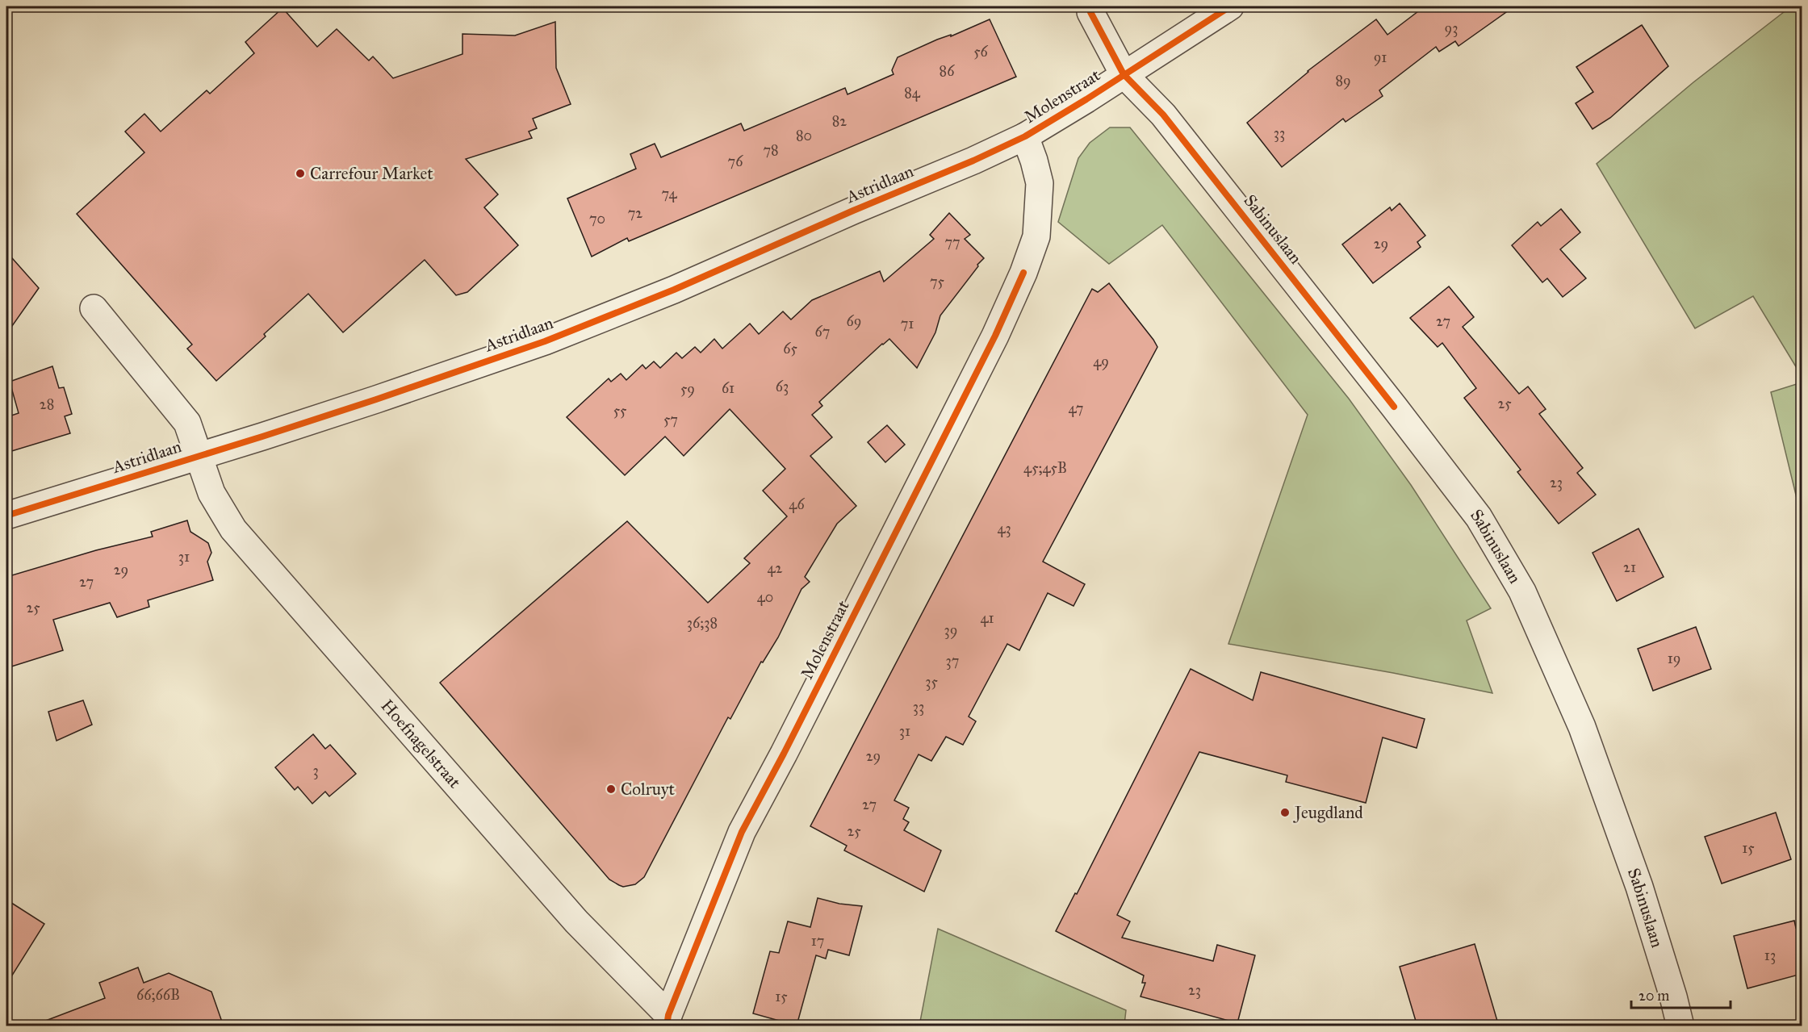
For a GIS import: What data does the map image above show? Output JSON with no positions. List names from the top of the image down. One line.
{"streets":{"street":["Molenstraat","Astridlaan","Sabinuslaan","Hoefnagelstraat"]},"crossings":[["Molenstraat","Astridlaan"],["Molenstraat","Sabinuslaan"],["Molenstraat","Hoefnagelstraat"],["Astridlaan","Hoefnagelstraat"]],"places":["Carrefour Market","Colruyt","Jeugdland"],"house_numbers":["93","56","91","86","89","84","82","33","80","78","76","74","72","70","77","29","75","69","27","71","67","65","49","63","61","59","25","28","47","55","57","45;45B","23","46","43","31","21","42","29","27","40","25","41","36;38","39","19","37","35","33","31","29","3","27","25","15","17","13","23","66;66B","15"],"scale_bar":"20 m"}
